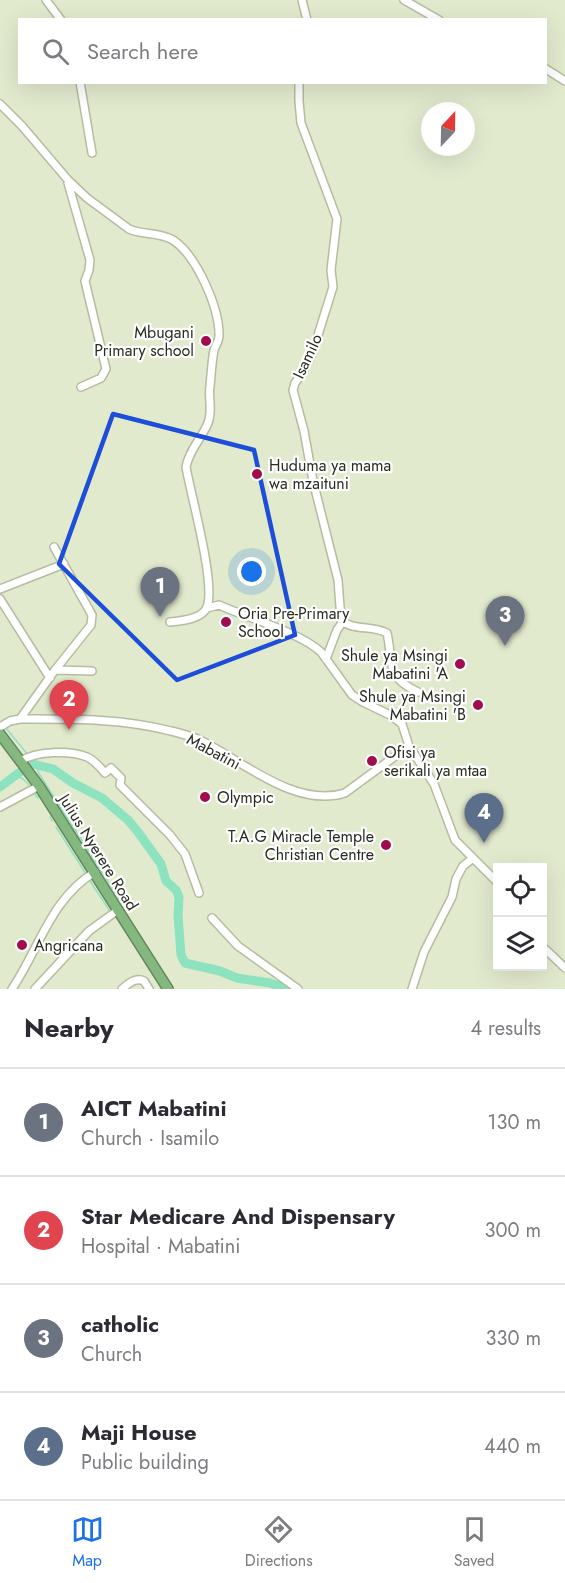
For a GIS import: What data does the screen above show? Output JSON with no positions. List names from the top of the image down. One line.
{"streets":{"highway":["Julius Nyerere Road"],"street":["Isamilo","Mabatini"]},"places":["Mbugani Primary school","Huduma ya mama wa mzaituni","Oria Pre-Primary School","Shule ya Msingi Mabatini 'A","Shule ya Msingi Mabatini 'B","Ofisi ya serikali ya mtaa","Olympic","T.A.G Miracle Temple Christian Centre","Angricana"],"north":"top","page":{"search":"Search here","pins":["1","3","2","4"],"heading":["Nearby","4 results"],"list":[{"mark":"1","name":"AICT Mabatini","note":"Church · Isamilo","value":"130 m"},{"mark":"2","name":"Star Medicare And Dispensary","note":"Hospital · Mabatini","value":"300 m"},{"mark":"3","name":"catholic","note":"Church","value":"330 m"},{"mark":"4","name":"Maji House","note":"Public building","value":"440 m"}],"nav":["Map","Directions","Saved"]}}
